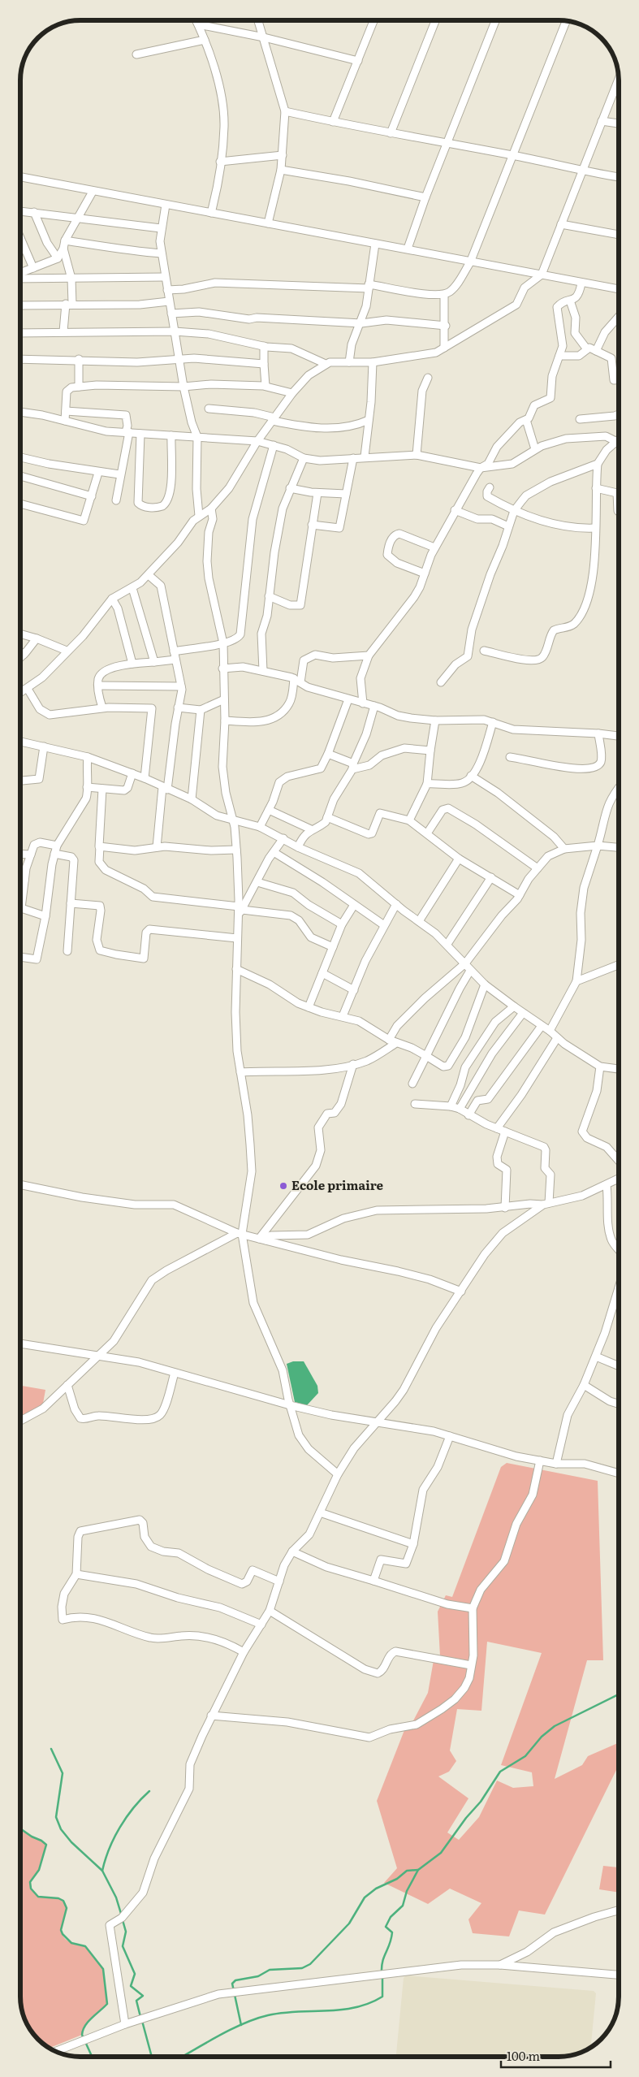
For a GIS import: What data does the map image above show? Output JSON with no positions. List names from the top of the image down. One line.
{"places":["Ecole primaire"],"scale_bar":"100 m"}
